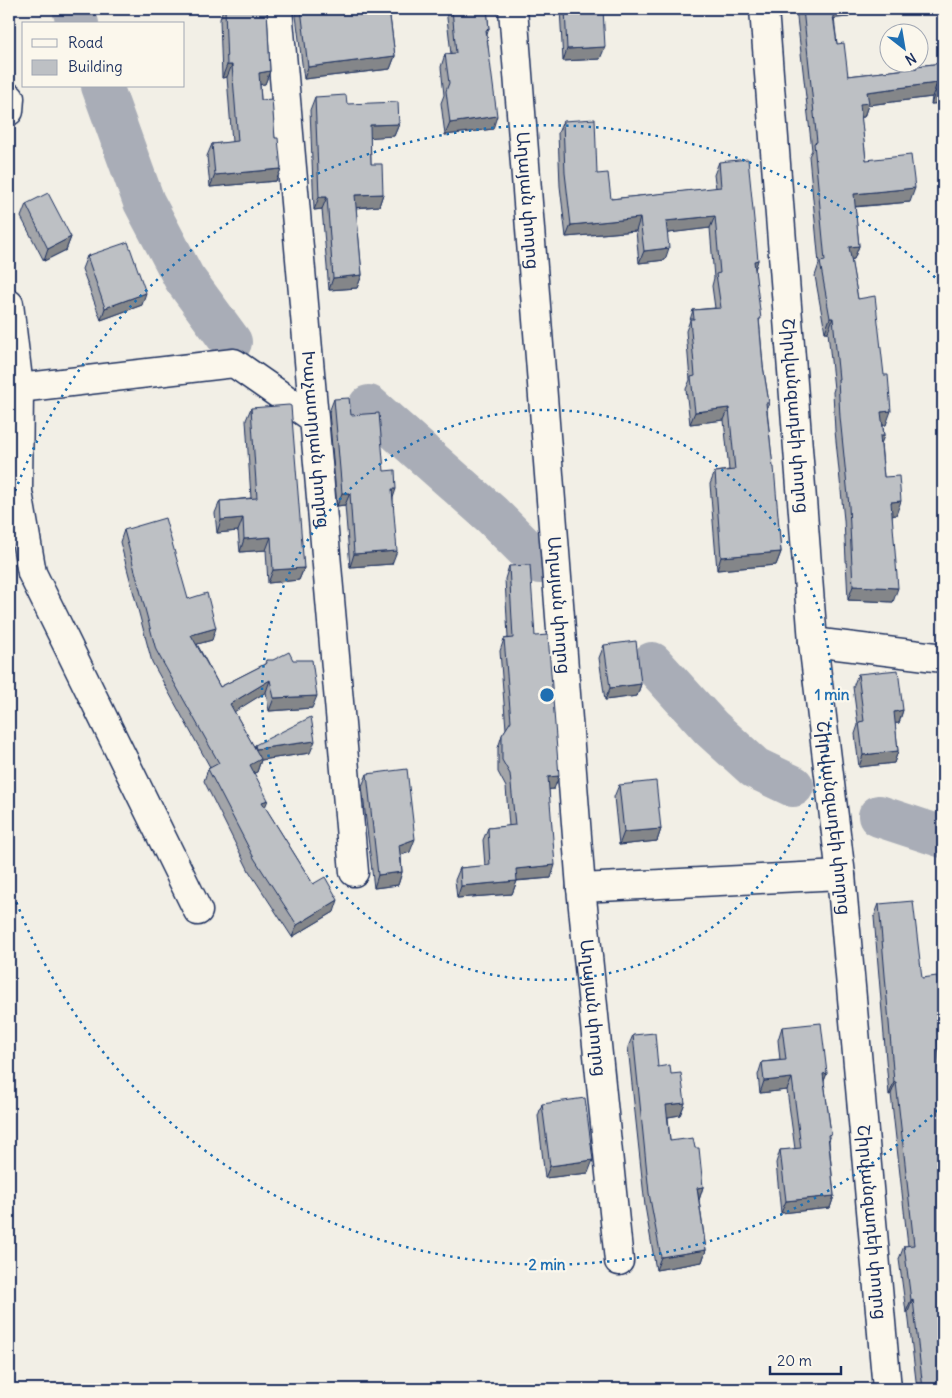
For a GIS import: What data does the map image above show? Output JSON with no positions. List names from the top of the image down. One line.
{"streets":{"street":["Աղայան փողոց","Շիրվանզադեի փողոց","Խաչատրյան փողոց"]},"legend":["Road","Building"],"scale_bar":"20 m","north":"bottom right","rings":["1 min","2 min"]}
